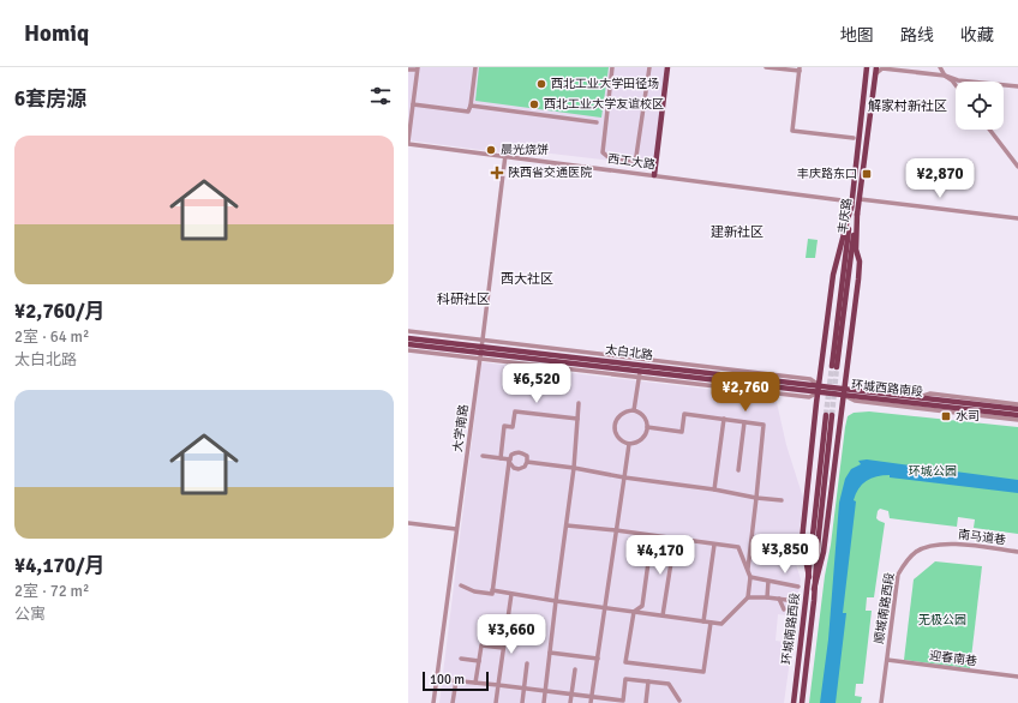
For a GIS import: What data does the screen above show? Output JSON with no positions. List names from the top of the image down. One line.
{"streets":{"main road":["丰庆路","太白北路","环城西路南段","环城南路西段"],"street":["西工大路","大学南路","南马道巷","顺城南路西段","迎春南巷"]},"crossings":[["西工大路","丰庆路"],["西工大路","大学南路"],["太白北路","环城西路南段"],["太白北路","大学南路"],["南马道巷","顺城南路西段"],["顺城南路西段","迎春南巷"]],"districts":["解家村新社区","建新社区","西大社区","科研社区"],"parks":["环城公园","无极公园"],"places":{"other":["西北工业大学田径场","西北工业大学友谊校区","晨光烧饼"],"health":["陕西省交通医院"],"transit":["丰庆路东口","水司"]},"scale_bar":"100 m","page":{"header":"Homiq","nav":["地图","路线","收藏"],"heading":"6套房源","list":[{"name":"¥2,760/月","note":"2室 · 64 m² · 太白北路"},{"name":"¥4,170/月","note":"2室 · 72 m² · 公寓"}],"price":["¥2,870","¥6,520","¥2,760","¥3,850","¥4,170","¥3,660"],"scale":"100 m"}}
